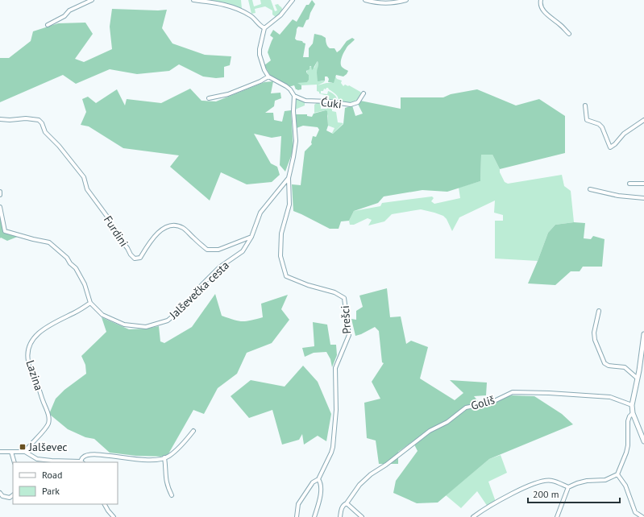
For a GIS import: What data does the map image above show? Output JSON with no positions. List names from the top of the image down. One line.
{"streets":{"street":["Ćuki","Furdini","Jalševečka cesta","Prešci","Lazina","Goliš"]},"crossings":[["Ćuki","Jalševečka cesta"],["Furdini","Jalševečka cesta"],["Jalševečka cesta","Prešci"],["Jalševečka cesta","Lazina"]],"places":{"transit":["Jalševec"]},"legend":["Road","Park"],"scale_bar":"200 m"}
